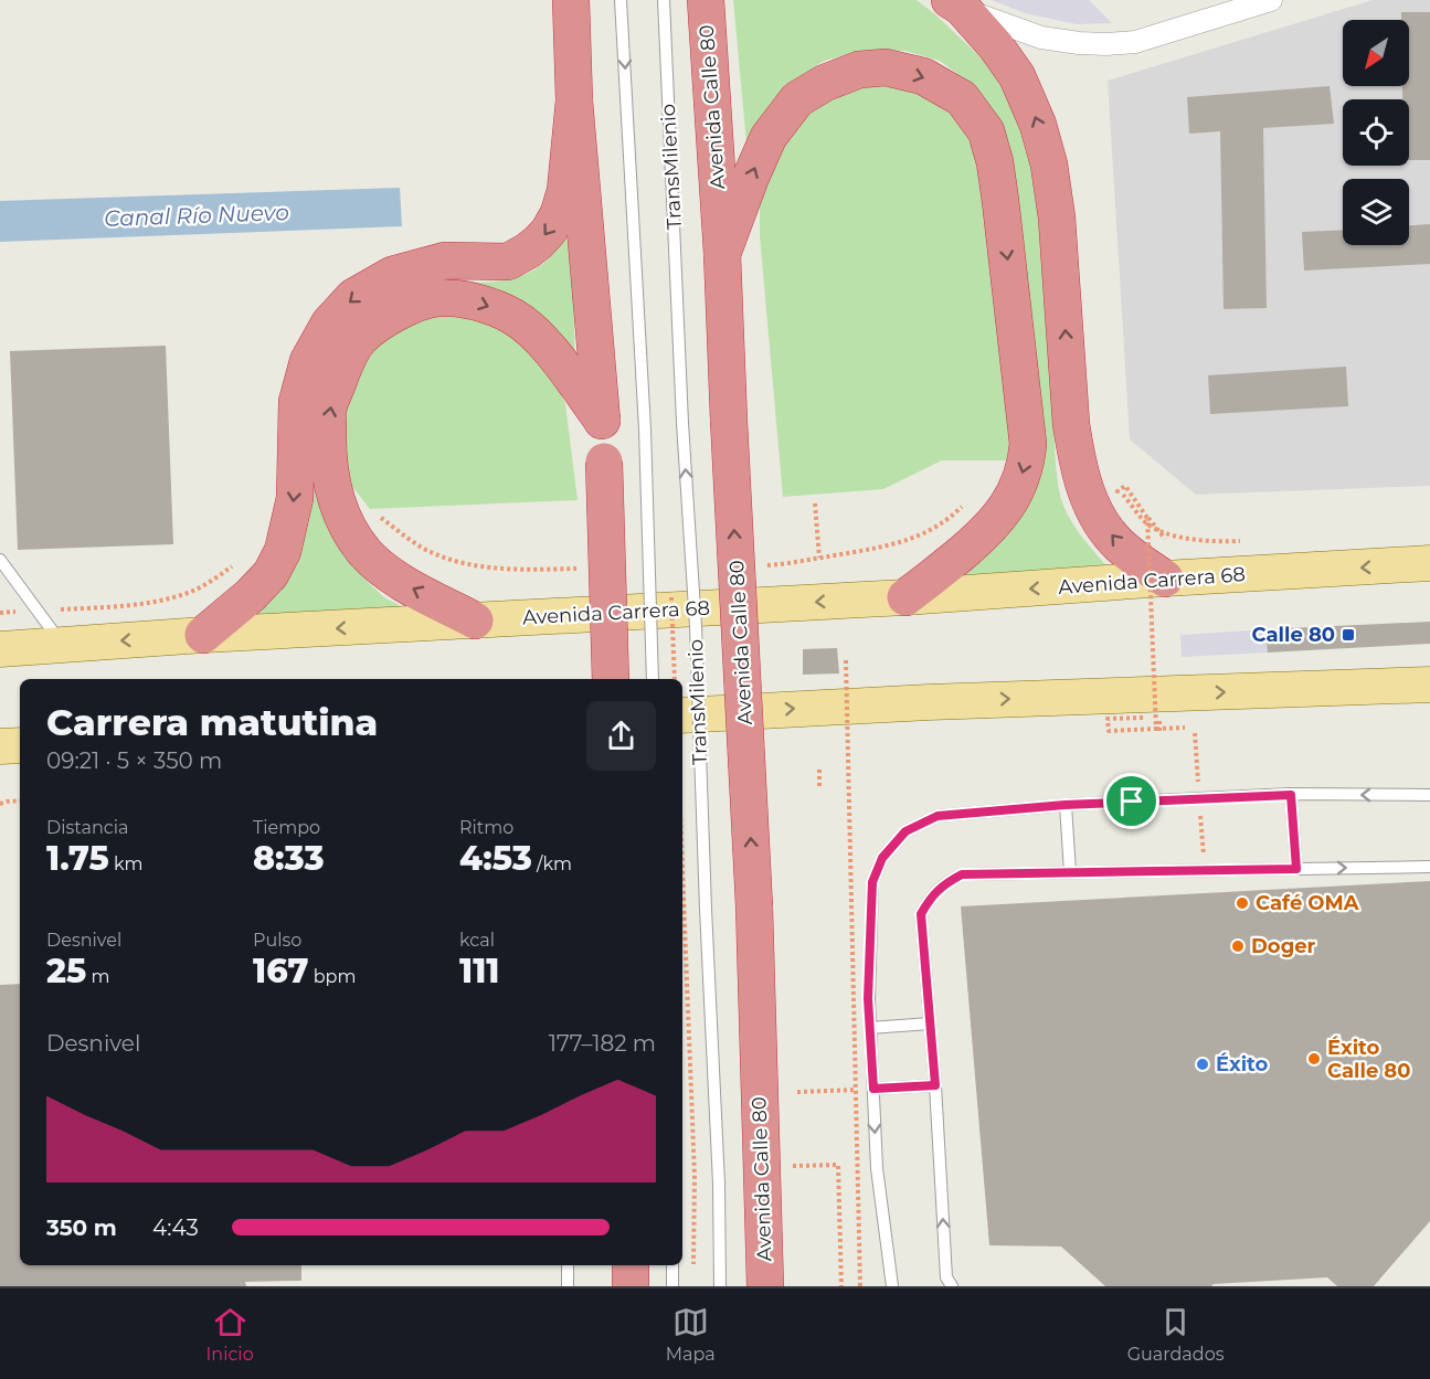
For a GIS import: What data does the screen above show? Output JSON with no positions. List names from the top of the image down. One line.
{"streets":{"highway":["Avenida Calle 80"],"main road":["Avenida Carrera 68"],"lane":["TransMilenio"]},"water":["Canal Río Nuevo"],"places":{"transit":["Calle 80"],"other":["Café OMA","Doger","Éxito Calle 80","Éxito"]},"north":"bottom left","page":{"heading":["Carrera matutina","09:21 · 5 × 350 m"],"stats":[["Distancia","1.75 km"],["Tiempo","8:33"],["Ritmo","4:53 /km"],["Desnivel","25 m"],["Pulso","167 bpm"],["kcal","111"]],"chart":["Desnivel","177–182 m"],"list":[{"name":"350 m","note":"4:43"}],"tabs":["Inicio","Mapa","Guardados"]}}
